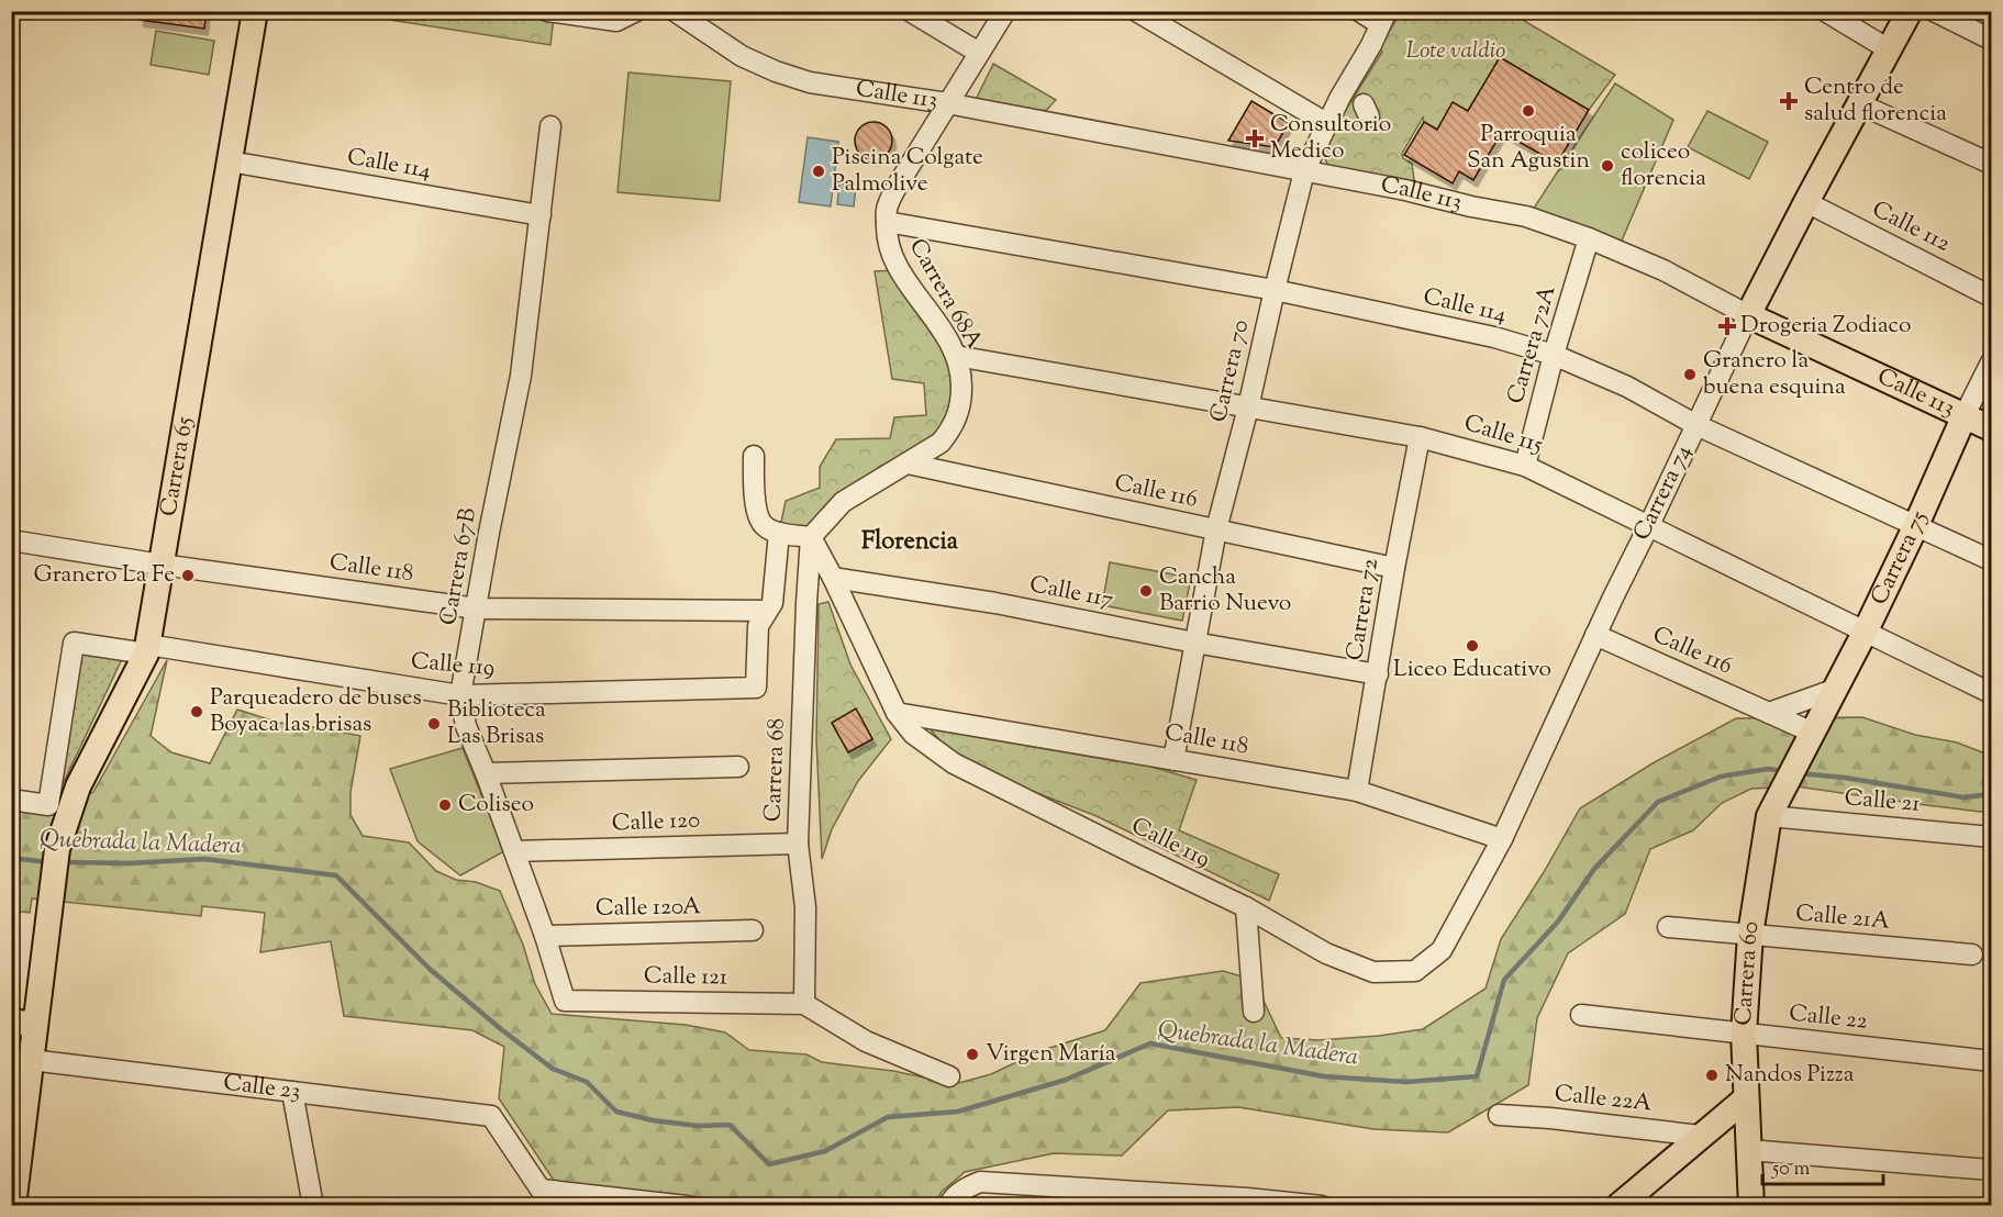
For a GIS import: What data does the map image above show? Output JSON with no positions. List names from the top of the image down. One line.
{"streets":{"main road":["Calle 113","Carrera 65","Carrera 74","Carrera 75","Carrera 60"],"street":["Calle 114","Calle 112","Carrera 68A","Carrera 72A","Carrera 70","Calle 115","Calle 116","Carrera 67B","Calle 118","Calle 117","Carrera 72","Calle 119","Carrera 68","Calle 21","Calle 120","Calle 120A","Calle 21A","Calle 121","Calle 22","Calle 23","Calle 22A"]},"crossings":[["Calle 113","Carrera 68A"],["Calle 113","Carrera 72A"],["Calle 113","Carrera 70"],["Calle 113","Carrera 74"],["Calle 113","Carrera 75"],["Calle 114","Carrera 68A"],["Calle 114","Carrera 72A"],["Calle 114","Carrera 70"],["Calle 114","Carrera 65"],["Calle 114","Carrera 74"],["Calle 114","Carrera 75"],["Calle 114","Carrera 67B"],["Calle 112","Carrera 74"],["Carrera 68A","Calle 115"],["Carrera 68A","Calle 116"],["Carrera 68A","Carrera 68"],["Carrera 72A","Calle 115"],["Carrera 70","Calle 115"],["Carrera 70","Calle 116"],["Carrera 70","Calle 118"],["Carrera 70","Calle 117"],["Calle 115","Carrera 74"],["Calle 115","Carrera 75"],["Calle 115","Carrera 72"],["Carrera 65","Calle 118"],["Carrera 65","Calle 119"],["Carrera 65","Calle 23"],["Calle 116","Carrera 74"],["Calle 116","Carrera 75"],["Calle 116","Carrera 72"],["Calle 116","Carrera 60"],["Carrera 74","Calle 118"],["Carrera 74","Calle 119"],["Carrera 75","Carrera 60"],["Carrera 67B","Calle 118"],["Carrera 67B","Calle 119"],["Carrera 67B","Calle 120"],["Carrera 67B","Calle 120A"],["Carrera 67B","Calle 121"],["Calle 118","Carrera 72"],["Calle 118","Calle 119"],["Calle 117","Carrera 72"],["Carrera 68","Calle 120"],["Carrera 68","Calle 121"],["Calle 21","Carrera 60"],["Calle 21A","Carrera 60"],["Carrera 60","Calle 22"]],"districts":["Florencia"],"water":["Quebrada la Madera"],"parks":["Lote valdio"],"places":{"health":["Centro de salud florencia","Consultorio Medico","Drogeria Zodiaco"],"other":["Parroquia San Agustin","coliceo florencia","Piscina Colgate Palmolive","Granero la buena esquina","Granero La Fe","Cancha Barrio Nuevo","Liceo Educativo","Parqueadero de buses Boyaca las brisas","Biblioteca Las Brisas","Coliseo","Virgen María","Nandos Pizza"]},"scale_bar":"50 m"}
